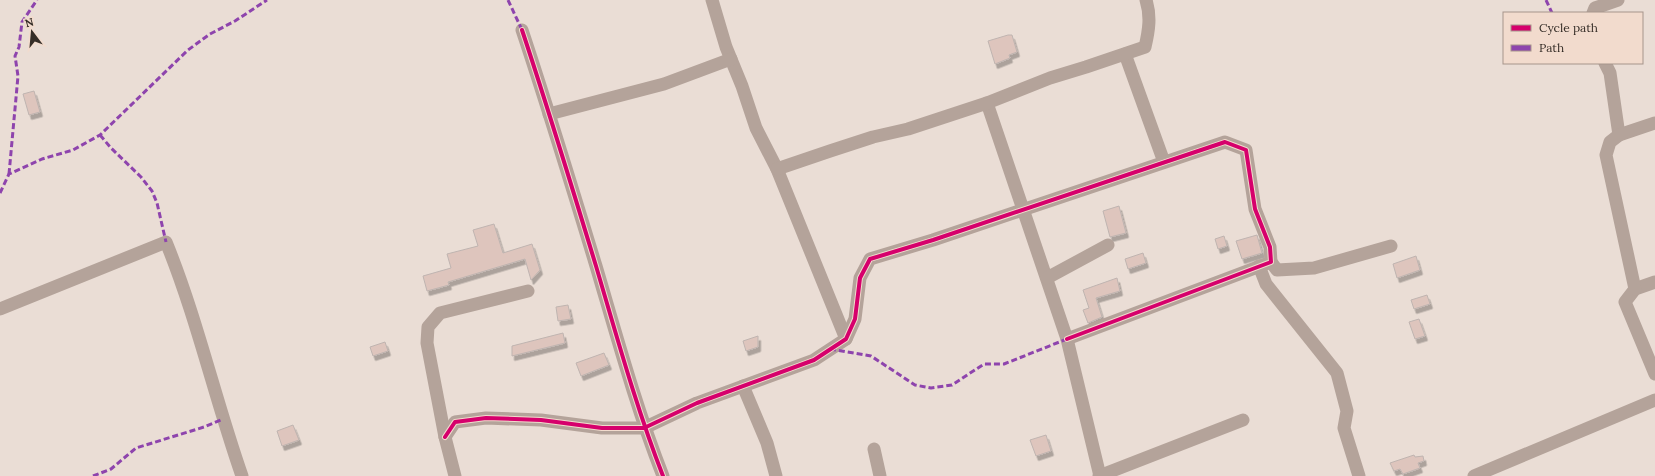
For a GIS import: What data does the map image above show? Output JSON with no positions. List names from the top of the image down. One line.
{"legend":["Cycle path","Path"],"north":"top"}
